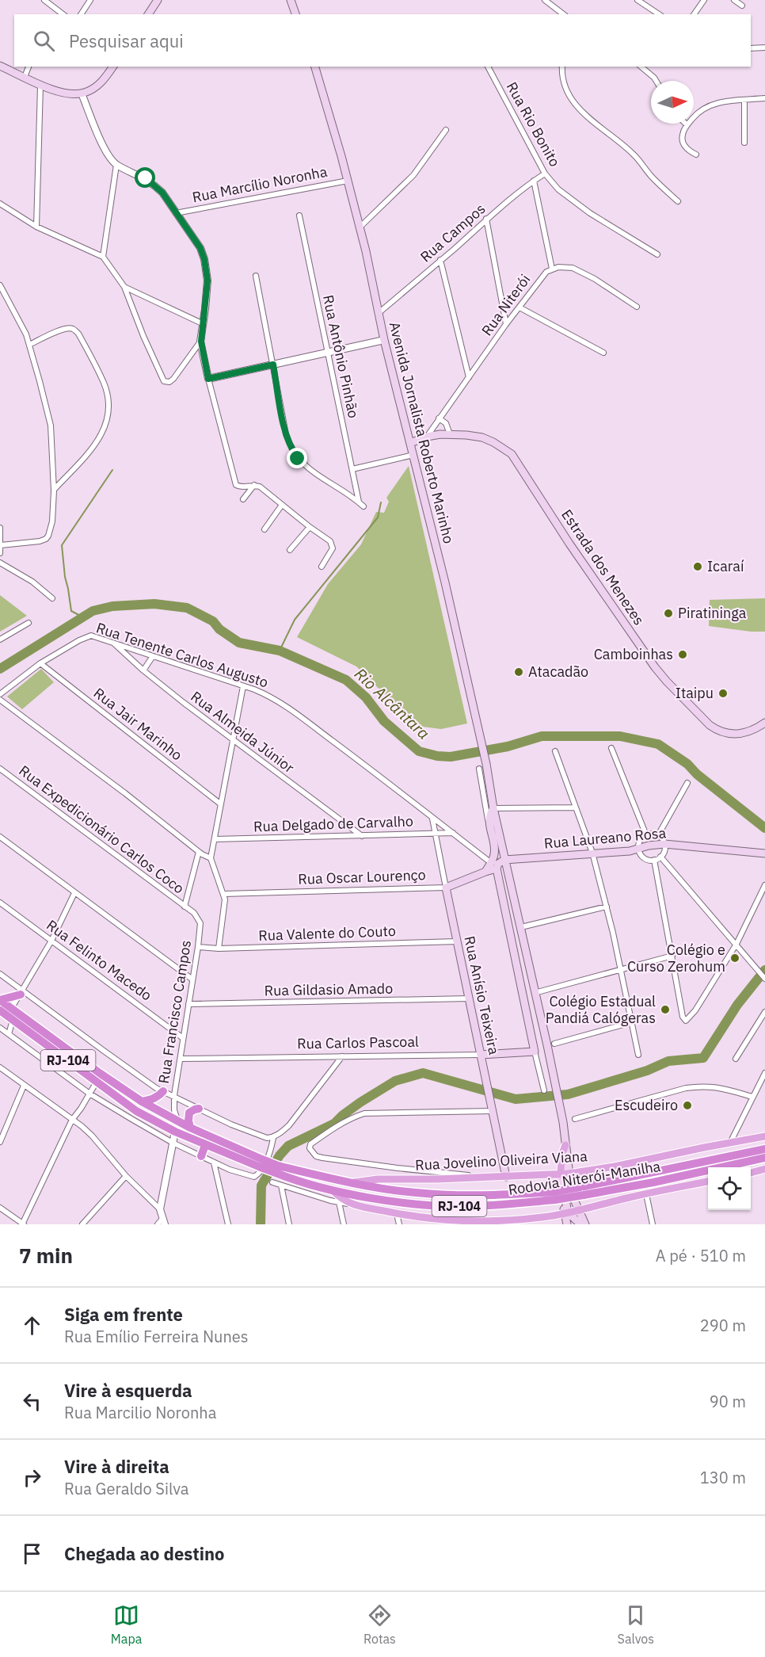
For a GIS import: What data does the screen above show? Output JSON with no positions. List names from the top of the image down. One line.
{"streets":{"highway":["RJ-104","Rodovia Niterói-Manilha"],"main road":["Avenida Jornalista Roberto Marinho","Estrada dos Menezes","Rua Laureano Rosa","Rua Oscar Lourenço","Rua Anísio Teixeira","Rua Carlos Pascoal","Rua Jovelino Oliveira Viana"],"street":["Rua Rio Bonito","Rua Marcílio Noronha","Rua Campos","Rua Niterói","Rua Antônio Pinhão","Rua Tenente Carlos Augusto","Rua Jair Marinho","Rua Almeida Júnior","Rua Delgado de Carvalho","Rua Expedicionário Carlos Coco","Rua Valente do Couto","Rua Felinto Macedo","Rua Gildasio Amado","Rua Francisco Campos"]},"crossings":[["Rua Rio Bonito","Rua Campos"],["Rua Marcílio Noronha","Avenida Jornalista Roberto Marinho"],["Rua Campos","Avenida Jornalista Roberto Marinho"],["Rua Niterói","Estrada dos Menezes"],["Avenida Jornalista Roberto Marinho","Estrada dos Menezes"],["Avenida Jornalista Roberto Marinho","Rua Tenente Carlos Augusto"],["Avenida Jornalista Roberto Marinho","Rua Laureano Rosa"],["Avenida Jornalista Roberto Marinho","Rua Oscar Lourenço"],["Avenida Jornalista Roberto Marinho","Rua Jovelino Oliveira Viana"],["Rua Tenente Carlos Augusto","Rua Jair Marinho"],["Rua Tenente Carlos Augusto","Rua Almeida Júnior"],["Rua Tenente Carlos Augusto","Rua Delgado de Carvalho"],["Rua Tenente Carlos Augusto","Rua Anísio Teixeira"],["Rua Almeida Júnior","Rua Delgado de Carvalho"],["Rua Delgado de Carvalho","Rua Anísio Teixeira"],["Rua Expedicionário Carlos Coco","Rua Francisco Campos"],["Rua Oscar Lourenço","Rua Anísio Teixeira"],["Rua Valente do Couto","Rua Anísio Teixeira"],["Rua Valente do Couto","Rua Francisco Campos"],["Rua Felinto Macedo","Rua Francisco Campos"],["Rua Gildasio Amado","Rua Anísio Teixeira"],["Rua Gildasio Amado","Rua Francisco Campos"],["Rua Anísio Teixeira","Rua Carlos Pascoal"],["Rua Anísio Teixeira","Rua Jovelino Oliveira Viana"],["Rua Francisco Campos","Rua Carlos Pascoal"],["Rua Francisco Campos","Rodovia Niterói-Manilha"],["Rua Jovelino Oliveira Viana","Rodovia Niterói-Manilha"]],"water":["Rio Alcântara"],"places":["Icaraí","Piratininga","Camboinhas","Atacadão","Itaipu","Colégio e Curso Zerohum","Colégio Estadual Pandiá Calógeras","Escudeiro"],"north":"right","page":{"search":"Pesquisar aqui","heading":["7 min","A pé · 510 m"],"list":[["Siga em frente","Rua Emílio Ferreira Nunes","290 m"],["Vire à esquerda","Rua Marcilio Noronha","90 m"],["Vire à direita","Rua Geraldo Silva","130 m"],"Chegada ao destino"],"nav":["Mapa","Rotas","Salvos"]}}
